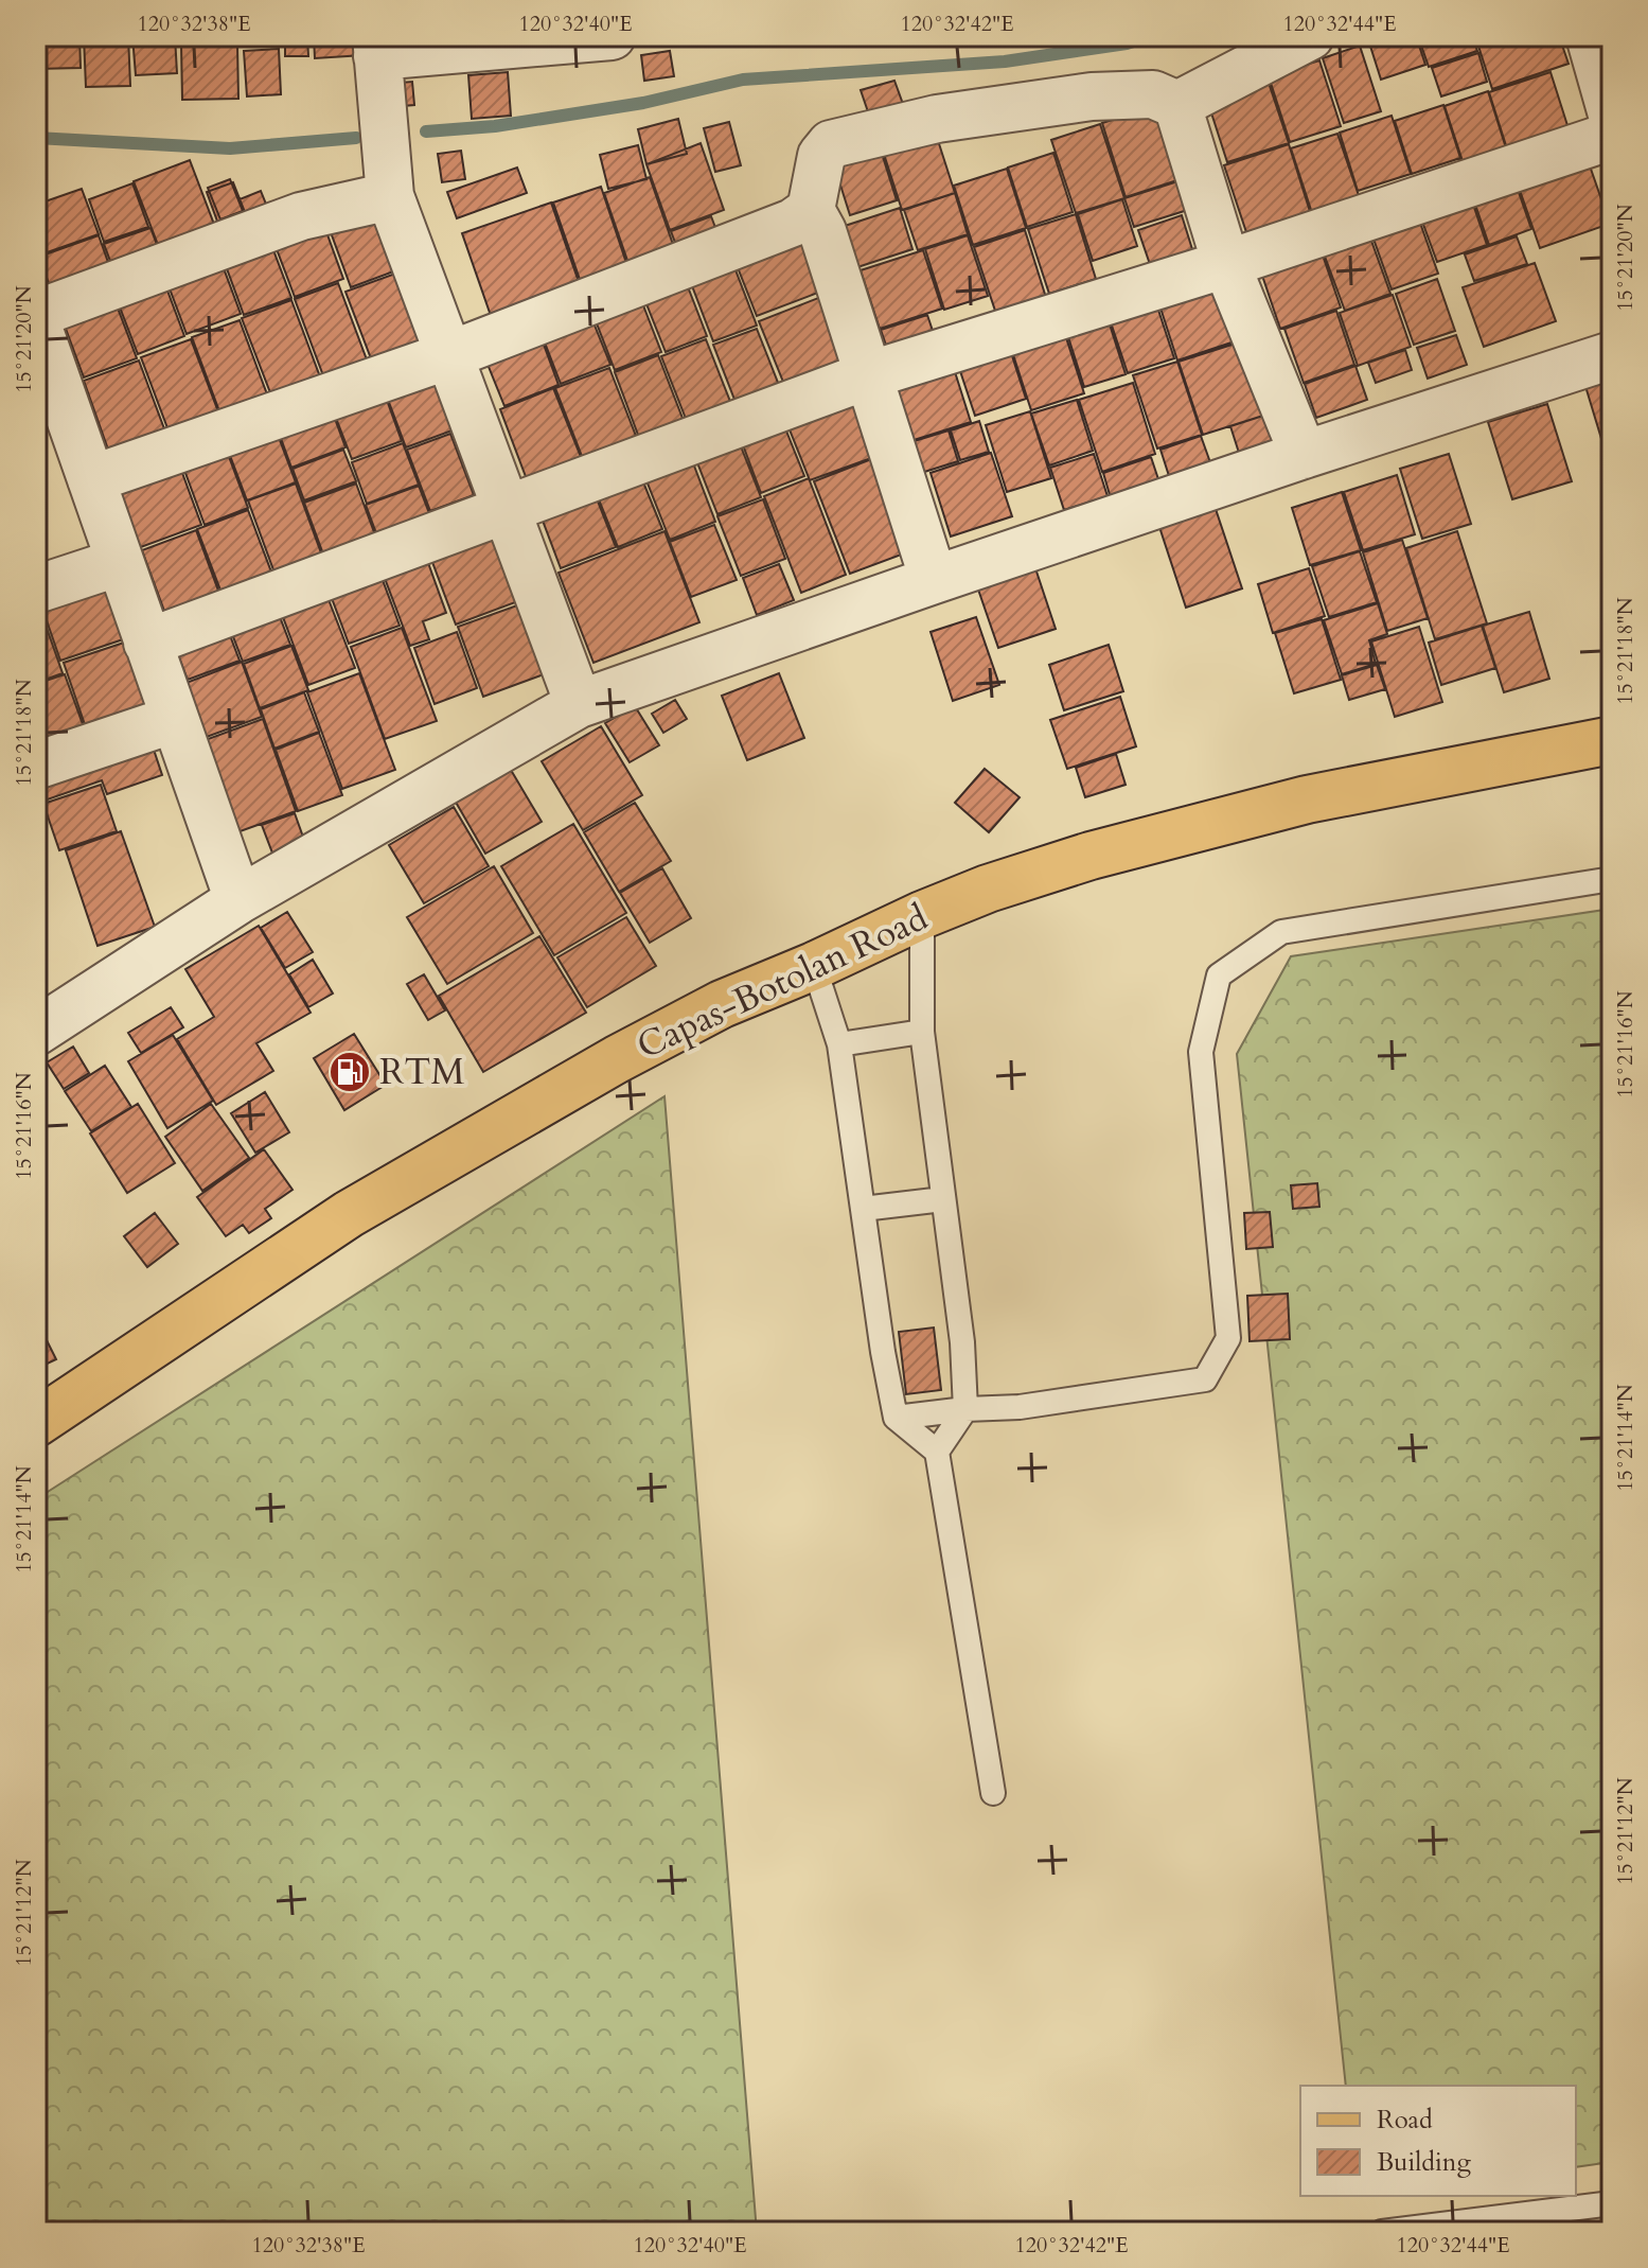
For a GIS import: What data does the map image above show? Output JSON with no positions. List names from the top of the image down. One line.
{"streets":{"main road":["Capas-Botolan Road"]},"places":{"fuel station":["RTM"]},"legend":["Road","Building"],"coordinates":["120°32'38\"E","120°32'40\"E","120°32'42\"E","120°32'44\"E","15°21'20\"N","15°21'18\"N","15°21'16\"N","15°21'14\"N","15°21'12\"N"]}
